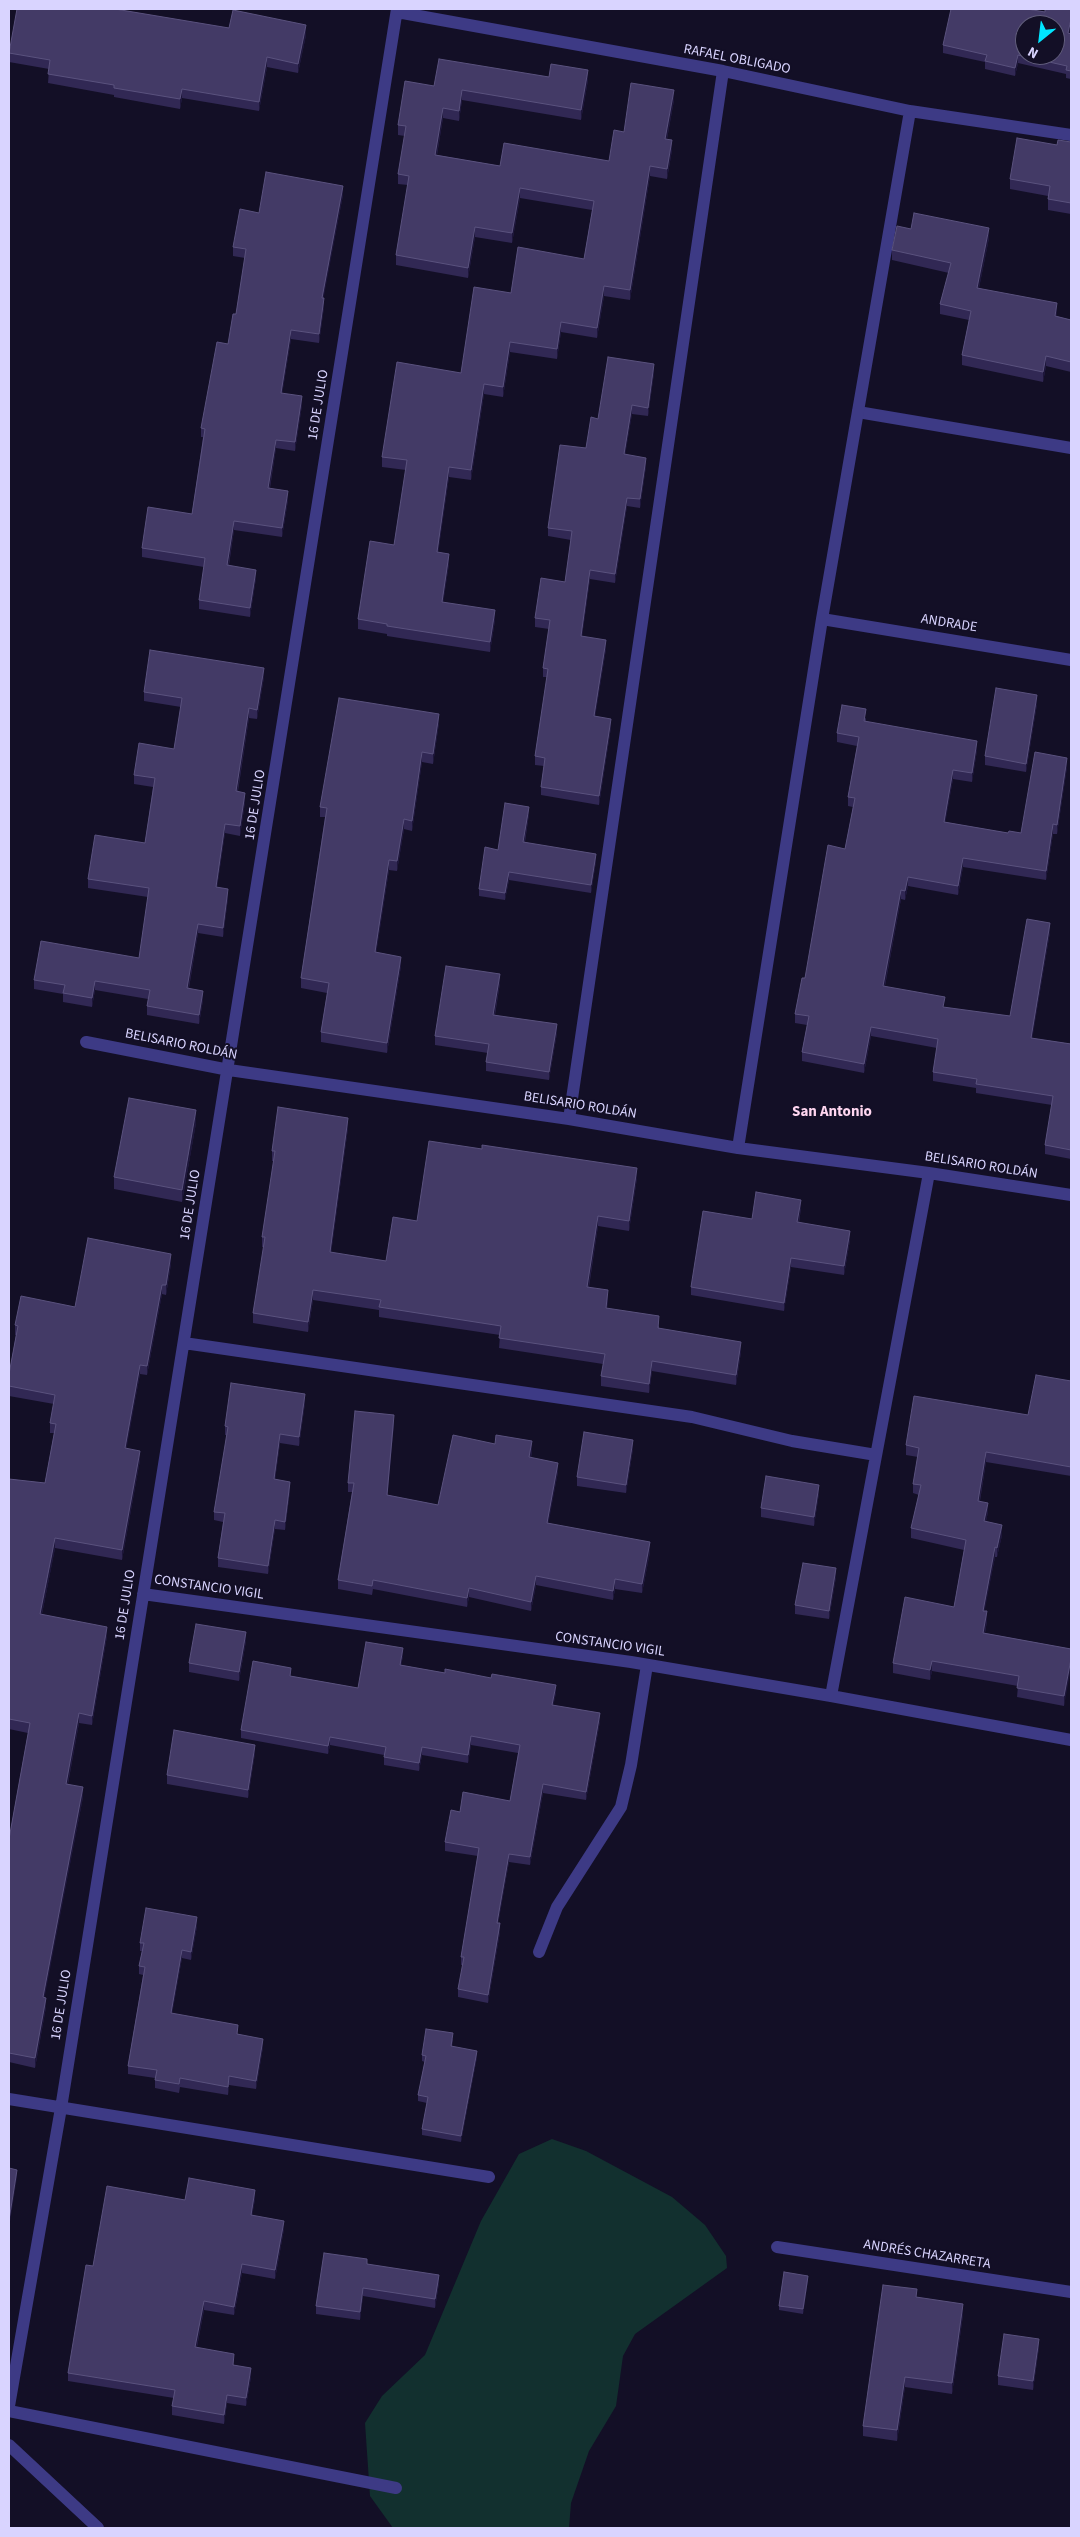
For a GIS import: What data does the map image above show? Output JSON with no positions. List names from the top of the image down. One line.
{"streets":{"street":["RAFAEL OBLIGADO","16 DE JULIO","ANDRADE","BELISARIO ROLDÁN","CONSTANCIO VIGIL","ANDRÉS CHAZARRETA"]},"crossings":[["RAFAEL OBLIGADO","16 DE JULIO"],["16 DE JULIO","BELISARIO ROLDÁN"],["16 DE JULIO","CONSTANCIO VIGIL"]],"districts":["San Antonio"],"north":"bottom left"}
